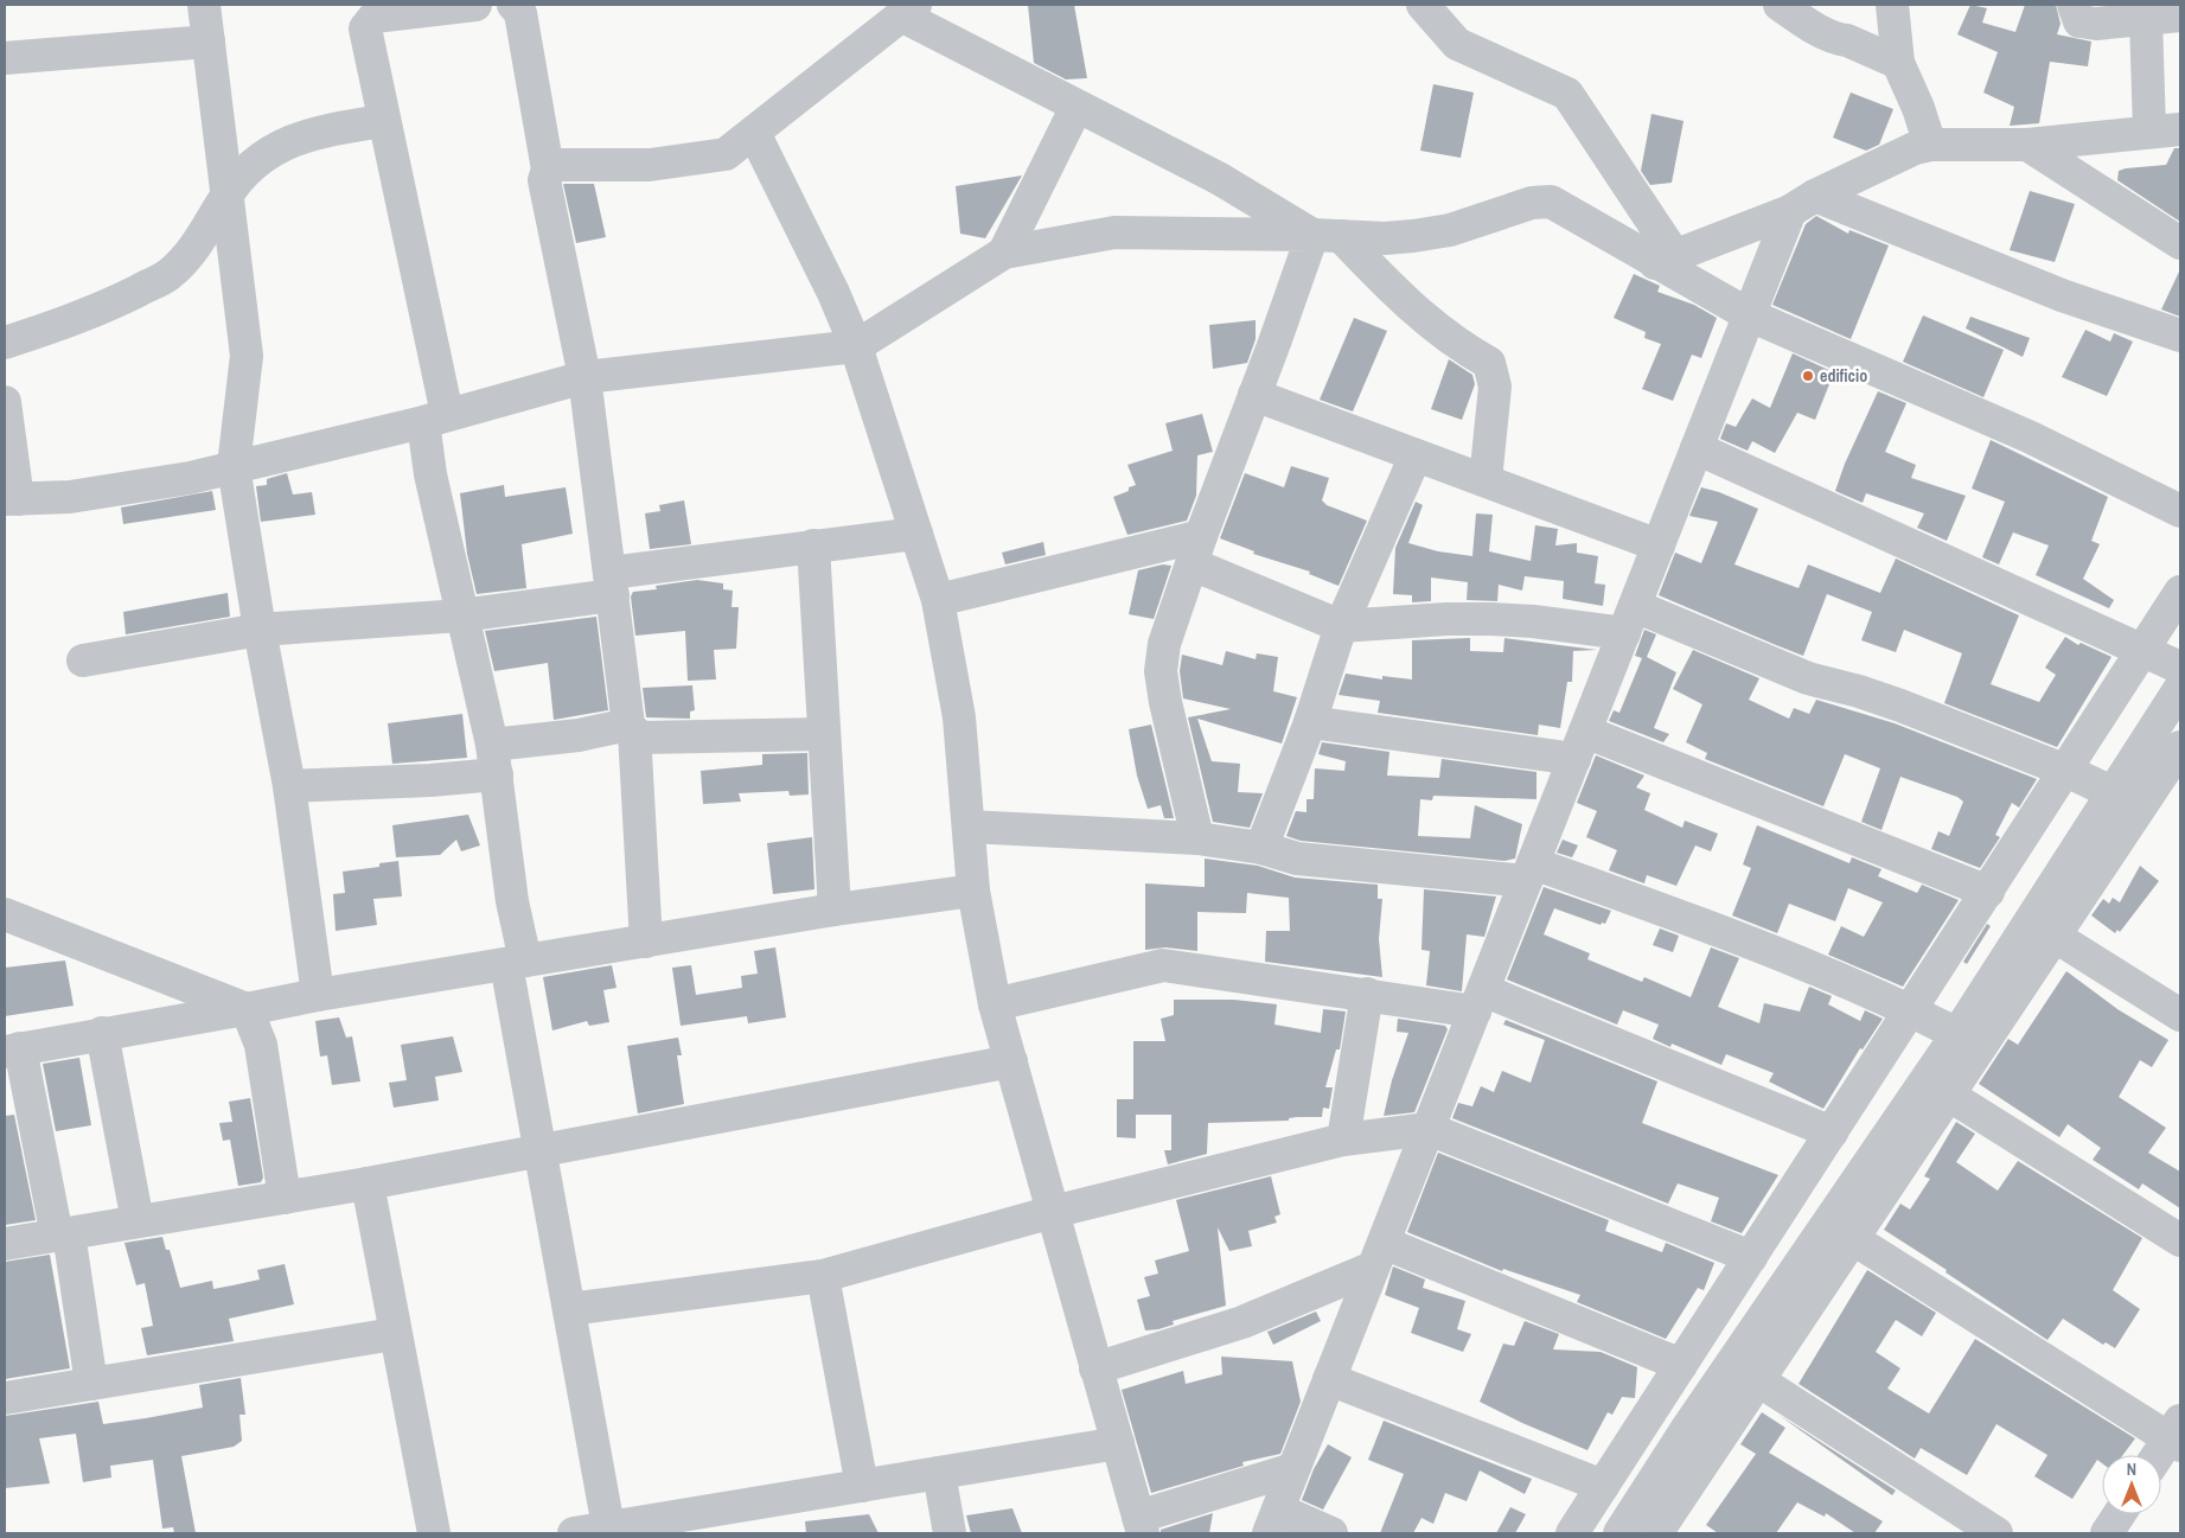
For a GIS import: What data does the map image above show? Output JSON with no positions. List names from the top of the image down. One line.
{"places":["edificio"],"north":"top"}
